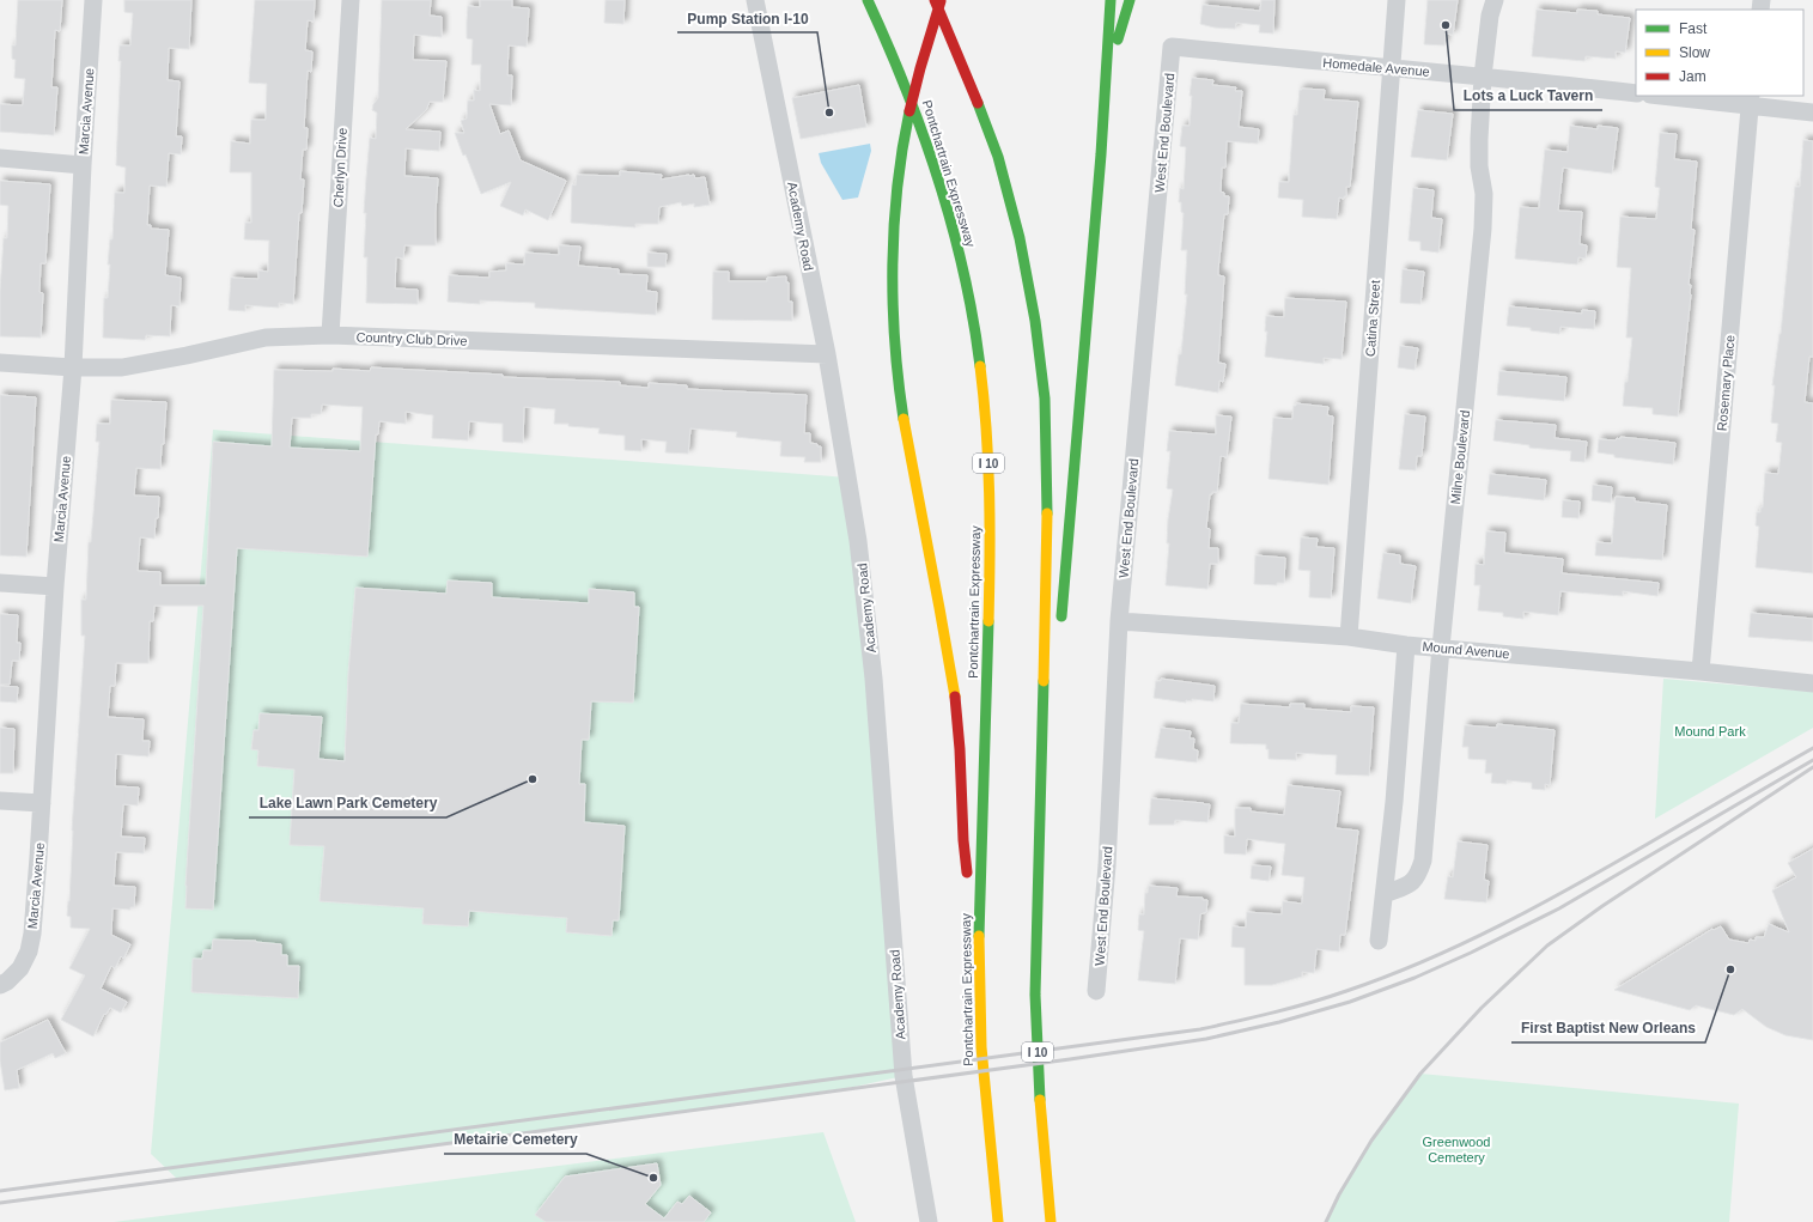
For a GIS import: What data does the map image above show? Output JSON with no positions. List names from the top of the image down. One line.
{"streets":{"highway":["Pontchartrain Expressway","I 10"],"street":["Homedale Avenue","Marcia Avenue","West End Boulevard","Cherlyn Drive","Academy Road","Catina Street","Country Club Drive","Rosemary Place","Milne Boulevard","Mound Avenue"]},"crossings":[["Homedale Avenue","West End Boulevard"],["Homedale Avenue","Catina Street"],["Homedale Avenue","Milne Boulevard"],["Marcia Avenue","Country Club Drive"],["West End Boulevard","Mound Avenue"],["Cherlyn Drive","Country Club Drive"],["Academy Road","Country Club Drive"],["Catina Street","Mound Avenue"],["Rosemary Place","Mound Avenue"],["Milne Boulevard","Mound Avenue"]],"parks":["Mound Park","Greenwood Cemetery"],"places":["Lots a Luck Tavern","Pump Station I-10","Lake Lawn Park Cemetery","First Baptist New Orleans","Metairie Cemetery"],"legend":["Fast","Slow","Jam"]}
